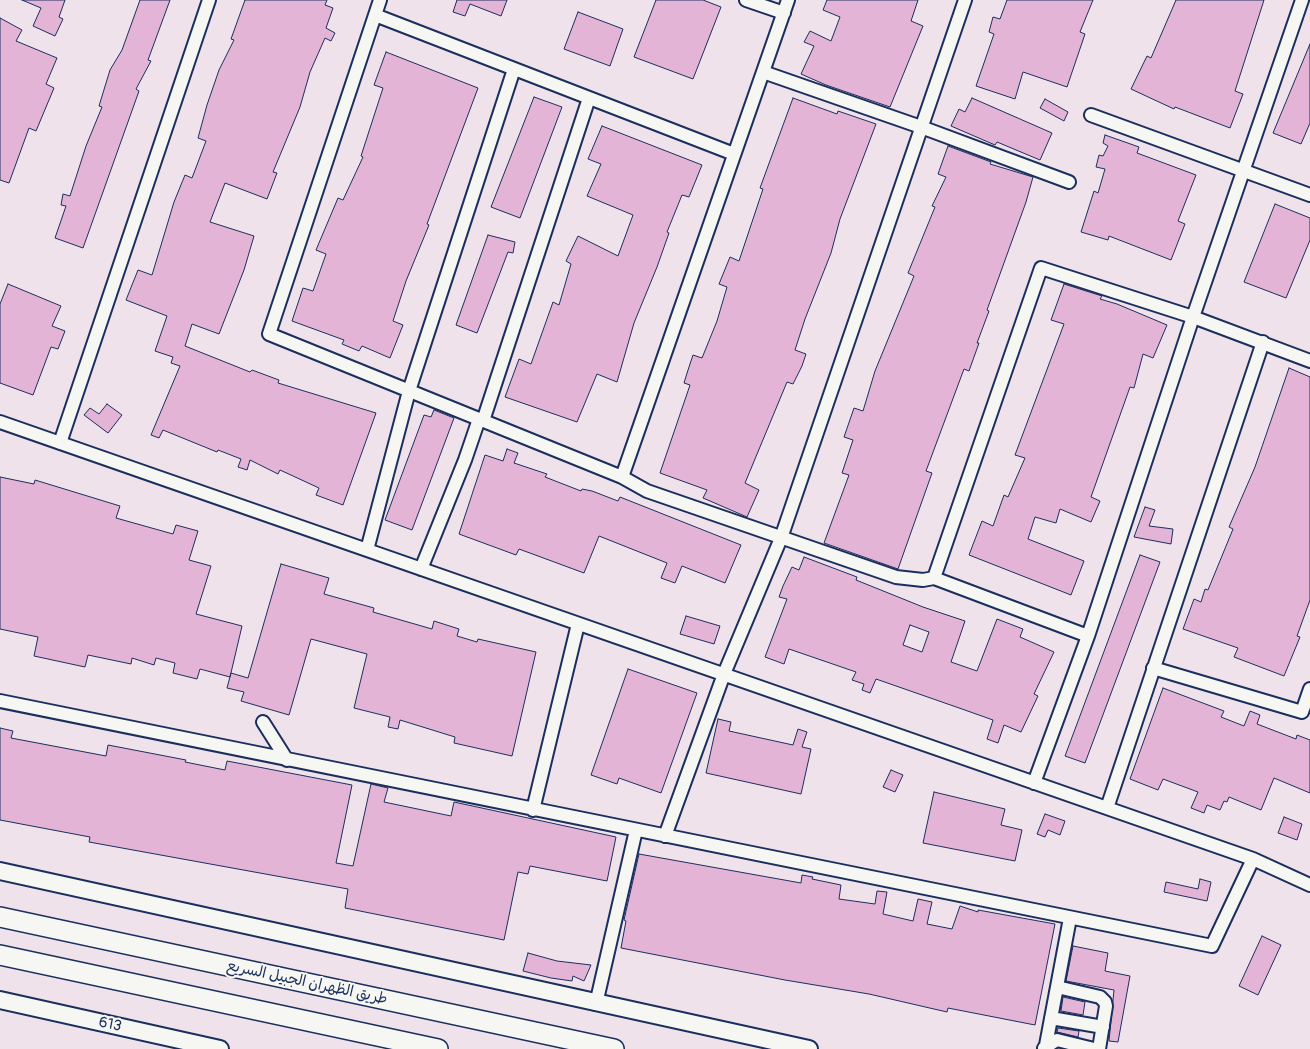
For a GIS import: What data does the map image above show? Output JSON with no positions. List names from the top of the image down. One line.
{"streets":{"highway":["طريق الظهران الجبيل السريع"],"main road":["613"]}}
